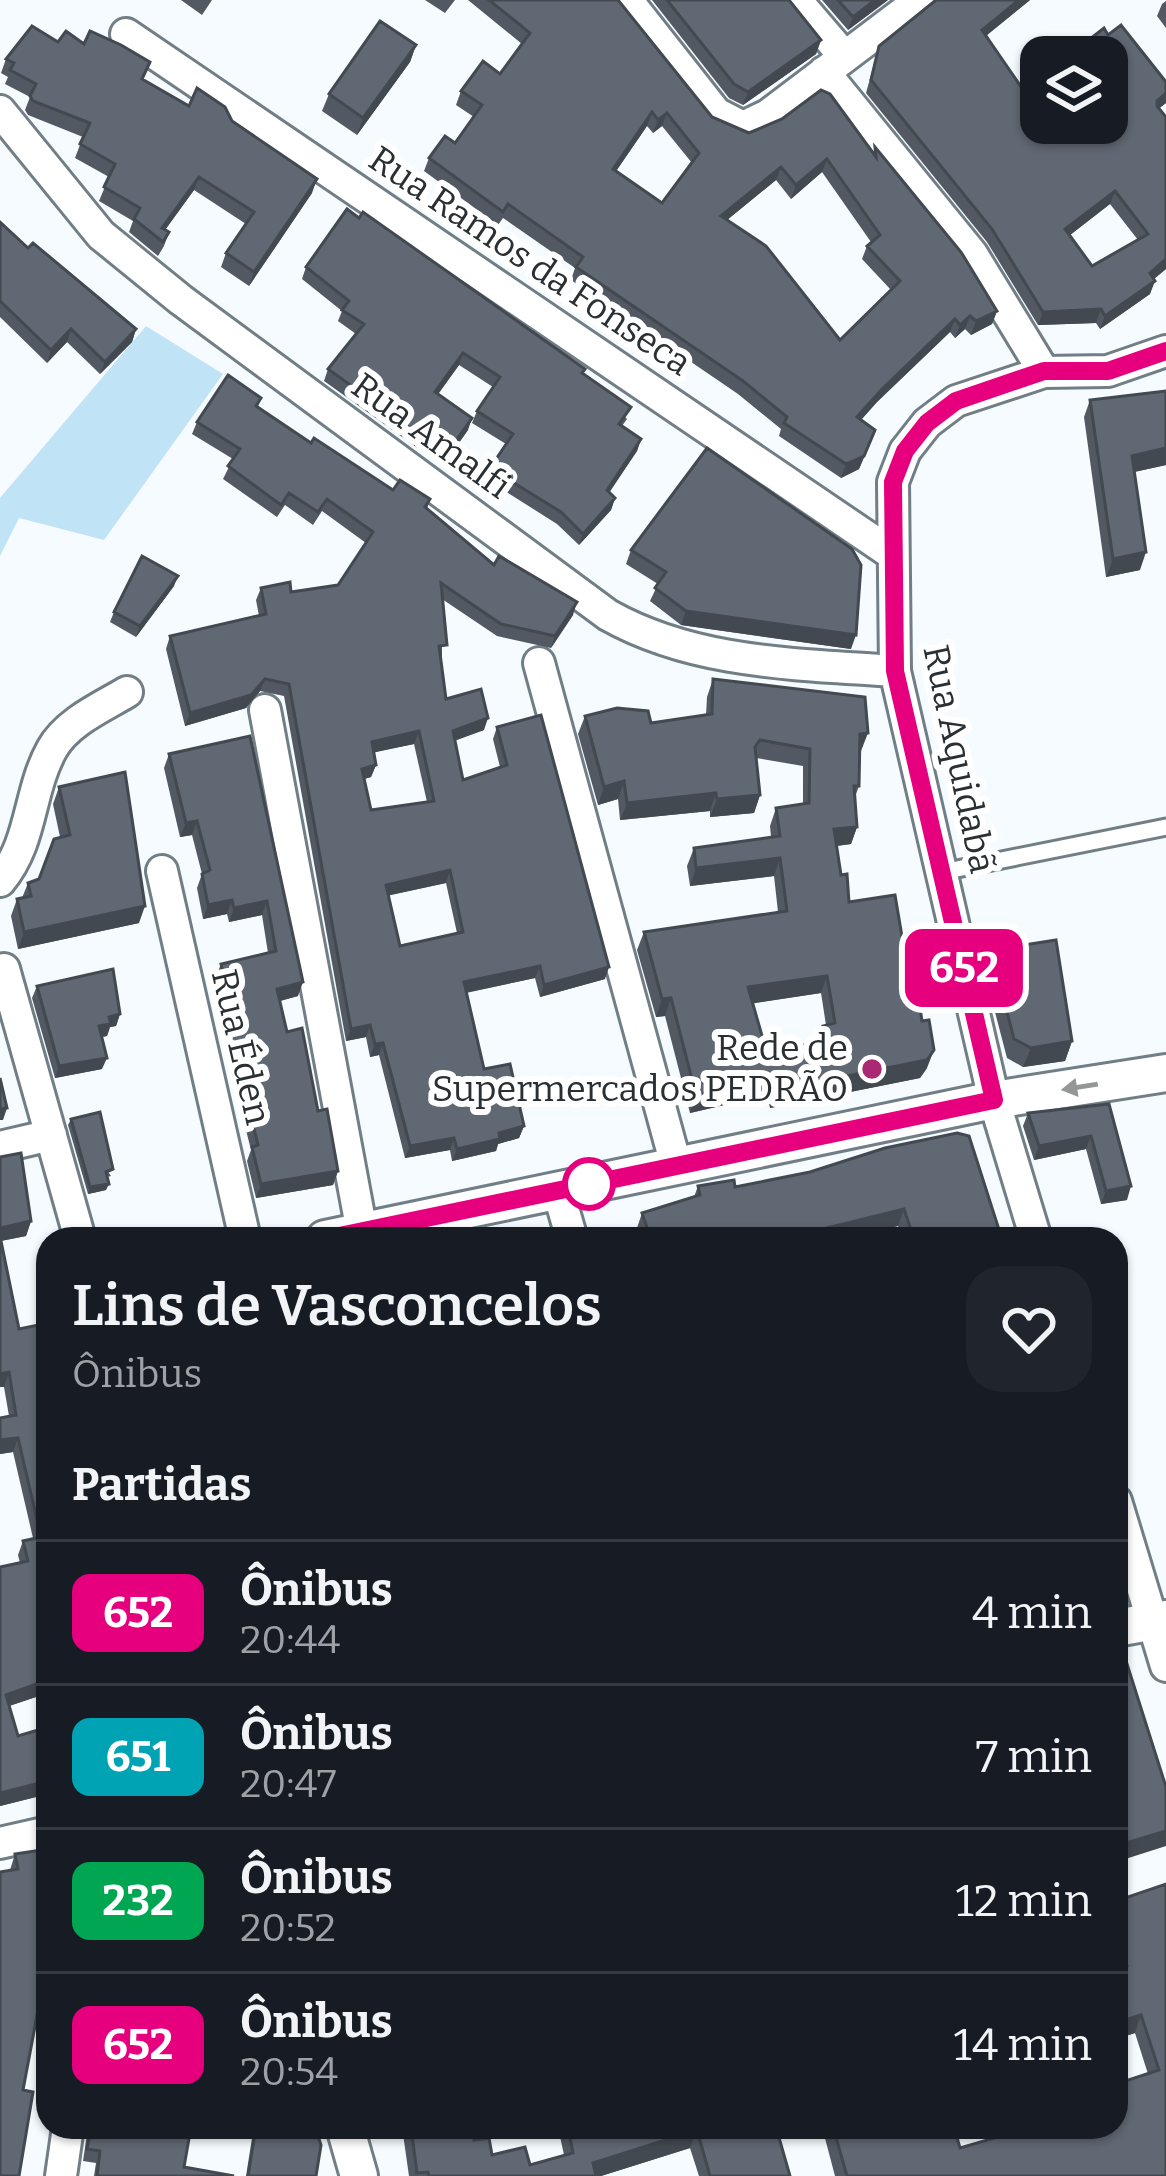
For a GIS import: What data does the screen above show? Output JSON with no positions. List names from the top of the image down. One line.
{"streets":{"street":["Rua Ramos da Fonseca","Rua Amalfi","Rua Aquidabã","Rua Éden"]},"crossings":[["Rua Ramos da Fonseca","Rua Aquidabã"],["Rua Amalfi","Rua Aquidabã"]],"places":["Rede de Supermercados PEDRÃO"],"lines":["bus line 652"],"page":{"on_map":"652","heading":[["Lins de Vasconcelos","Ônibus"],"Partidas"],"list":[{"mark":"652","name":"Ônibus","note":"20:44","value":"4 min"},{"mark":"651","name":"Ônibus","note":"20:47","value":"7 min"},{"mark":"232","name":"Ônibus","note":"20:52","value":"12 min"},{"mark":"652","name":"Ônibus","note":"20:54","value":"14 min"}]}}
